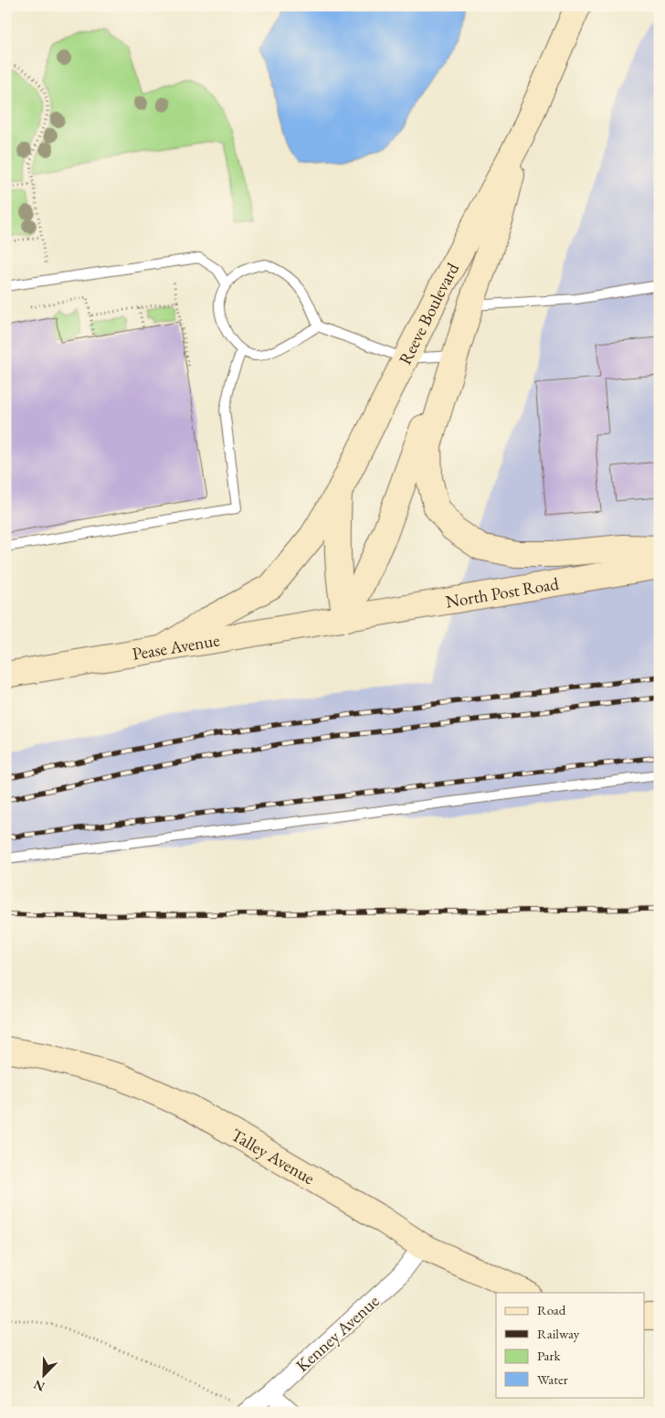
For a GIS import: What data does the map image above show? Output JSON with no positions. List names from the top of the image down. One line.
{"streets":{"street":["Reeve Boulevard","North Post Road","Pease Avenue","Talley Avenue","Kenney Avenue"]},"crossings":[["Reeve Boulevard","Pease Avenue"],["North Post Road","Pease Avenue"],["Talley Avenue","Kenney Avenue"]],"legend":["Road","Railway","Park","Water"],"north":"bottom left"}
